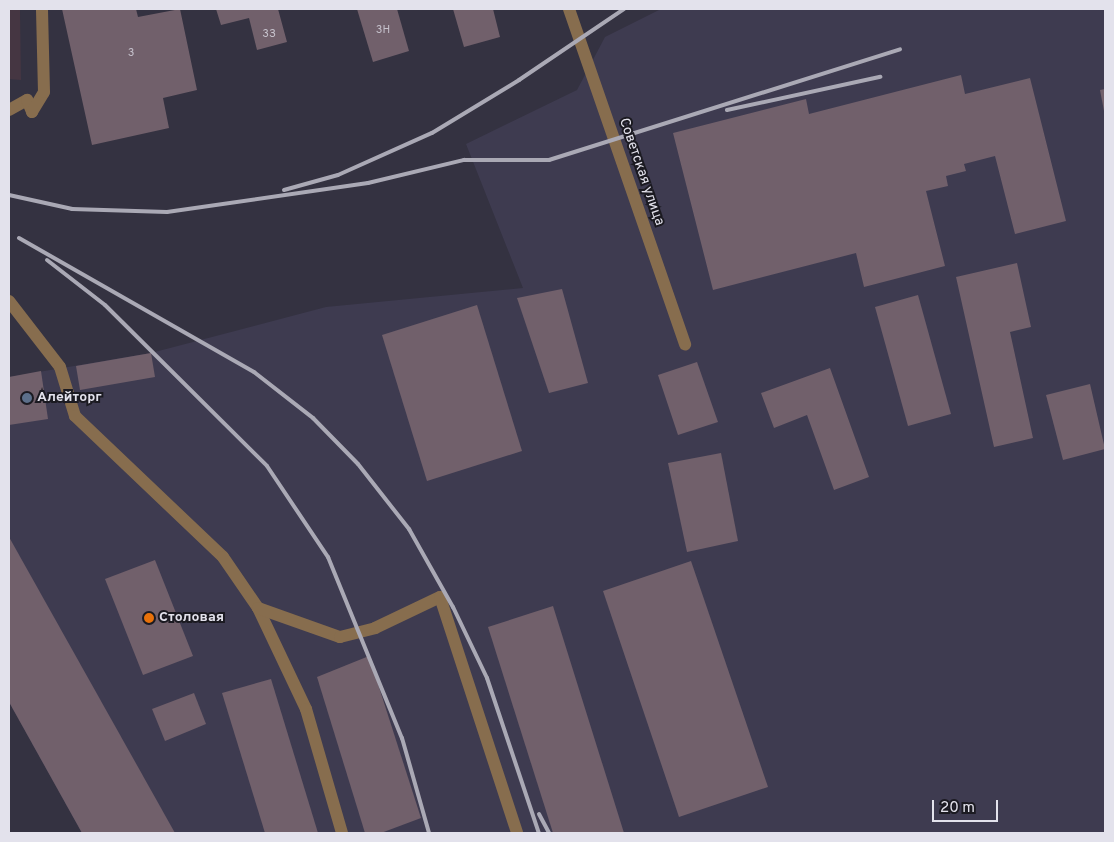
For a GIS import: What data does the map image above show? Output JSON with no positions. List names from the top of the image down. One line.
{"streets":{"street":["Советская улица"]},"places":["Алейторг","Столовая"],"house_numbers":["3Н","3З","3"],"scale_bar":"20 m"}
